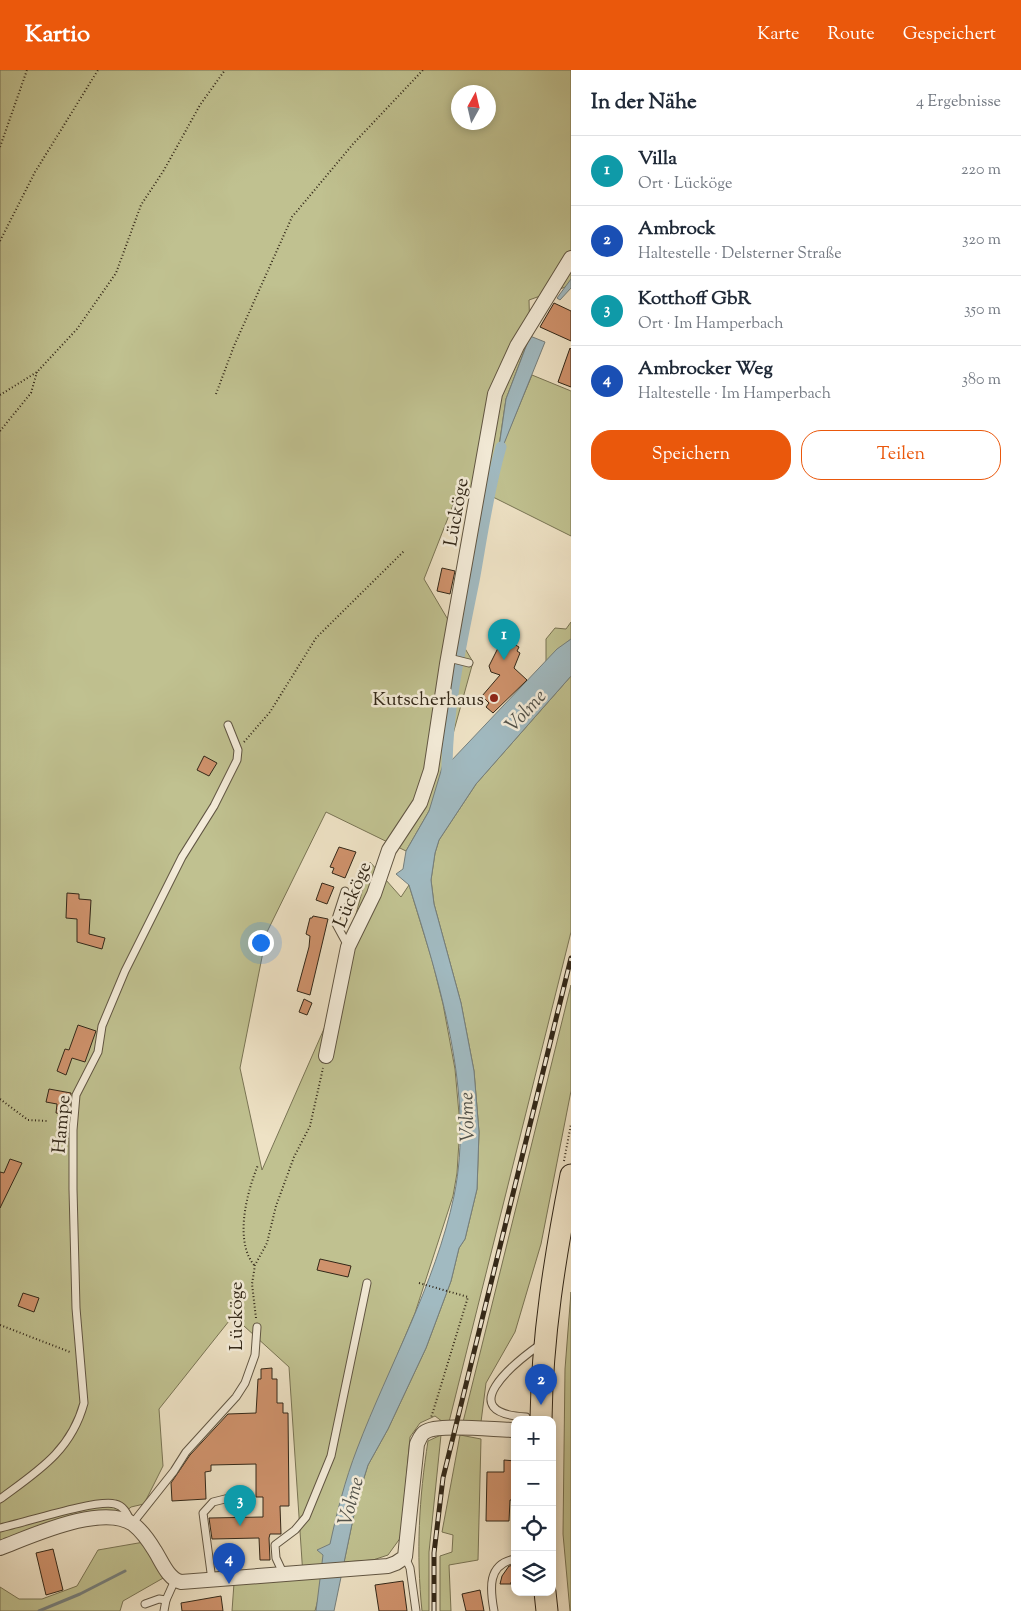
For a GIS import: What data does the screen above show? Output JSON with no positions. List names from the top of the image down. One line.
{"streets":{"street":["Lücköge"],"lane":["Hampe"]},"water":["Volme"],"places":["Kutscherhaus"],"north":"top","page":{"header":"Kartio","nav":["Karte","Route","Gespeichert"],"heading":["In der Nähe","4 Ergebnisse"],"list":[{"mark":"1","name":"Villa","note":"Ort · Lücköge","value":"220 m"},{"mark":"2","name":"Ambrock","note":"Haltestelle · Delsterner Straße","value":"320 m"},{"mark":"3","name":"Kotthoff GbR","note":"Ort · Im Hamperbach","value":"350 m"},{"mark":"4","name":"Ambrocker Weg","note":"Haltestelle · Im Hamperbach","value":"380 m"}],"buttons":["Speichern","Teilen"],"pins":["1","2","3","4"],"map_buttons":["+","−"]}}
